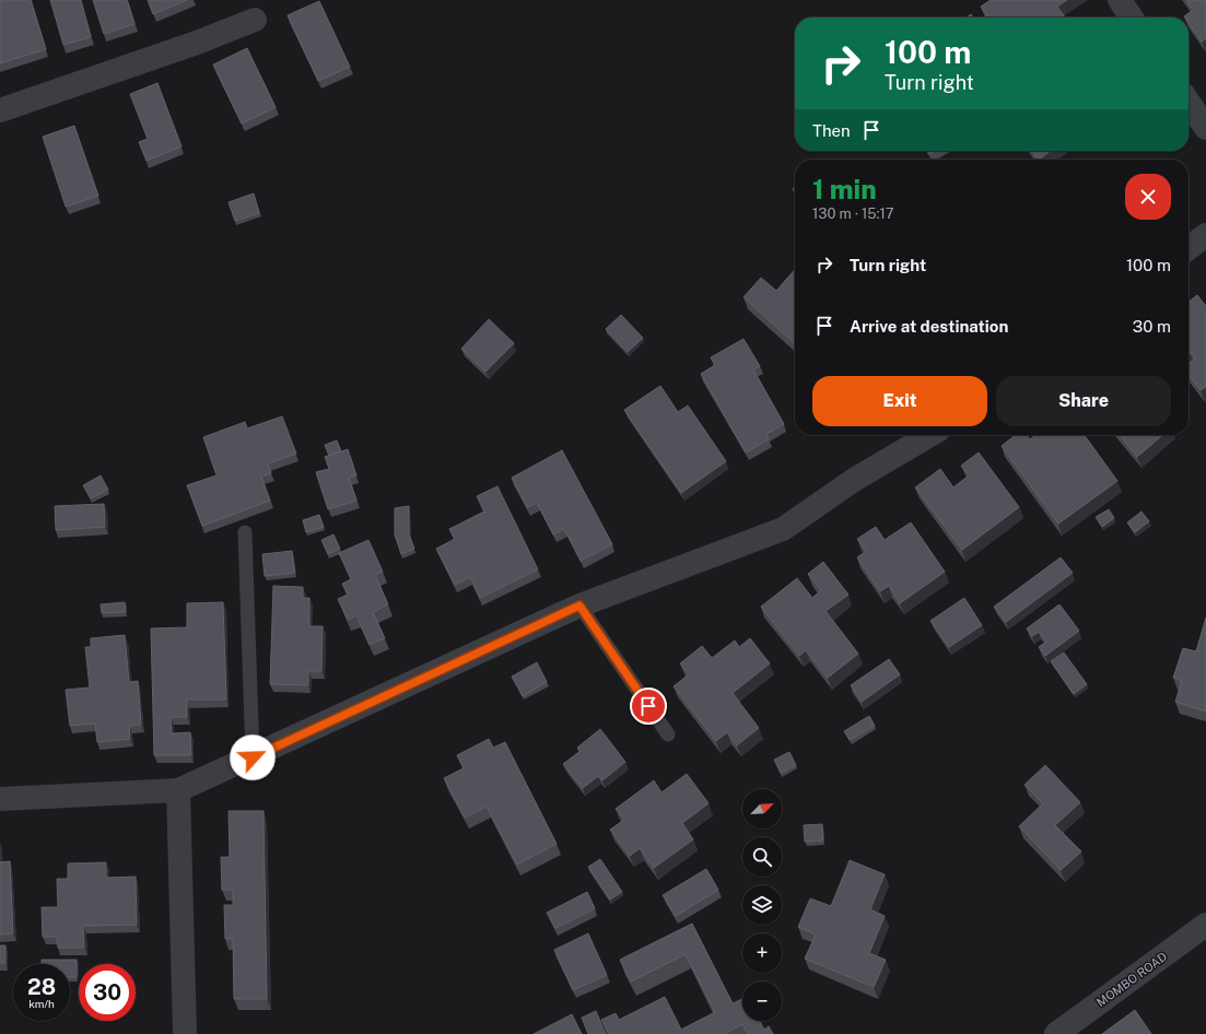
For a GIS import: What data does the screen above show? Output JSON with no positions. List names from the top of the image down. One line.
{"streets":{"street":["MOMBO ROAD"]},"north":"top right","page":{"turn":["100 m","Turn right"],"then":"Then","heading":["1 min","130 m · 15:17"],"list":[{"name":"Turn right","value":"100 m"},{"name":"Arrive at destination","value":"30 m"}],"buttons":["Exit","Share"],"map_buttons":["+","−"],"speed":"28 km/h","limit":"30"}}
